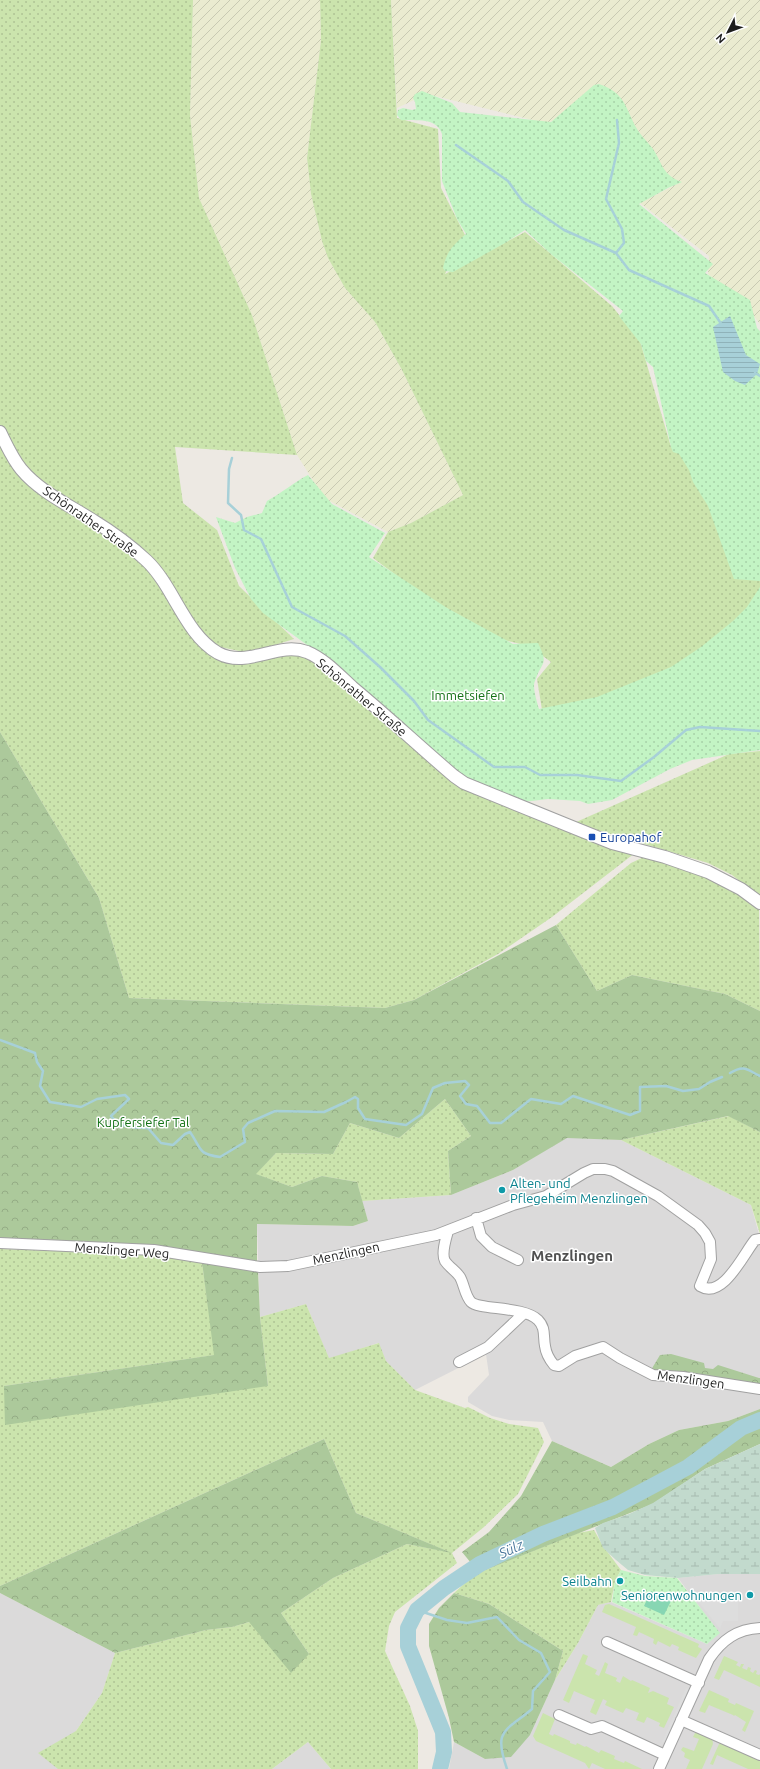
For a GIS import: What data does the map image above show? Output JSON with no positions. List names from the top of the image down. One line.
{"streets":{"street":["Schönrather Straße","Menzlinger Weg","Menzlingen"]},"crossings":[["Menzlinger Weg","Menzlingen"]],"districts":["Menzlingen"],"water":["Sülz"],"parks":["Immetsiefen","Kupfersiefer Tal"],"places":{"transit":["Europahof"],"other":["Alten- und Pflegeheim Menzlingen","Seilbahn","Seniorenwohnungen"]},"north":"bottom left"}
